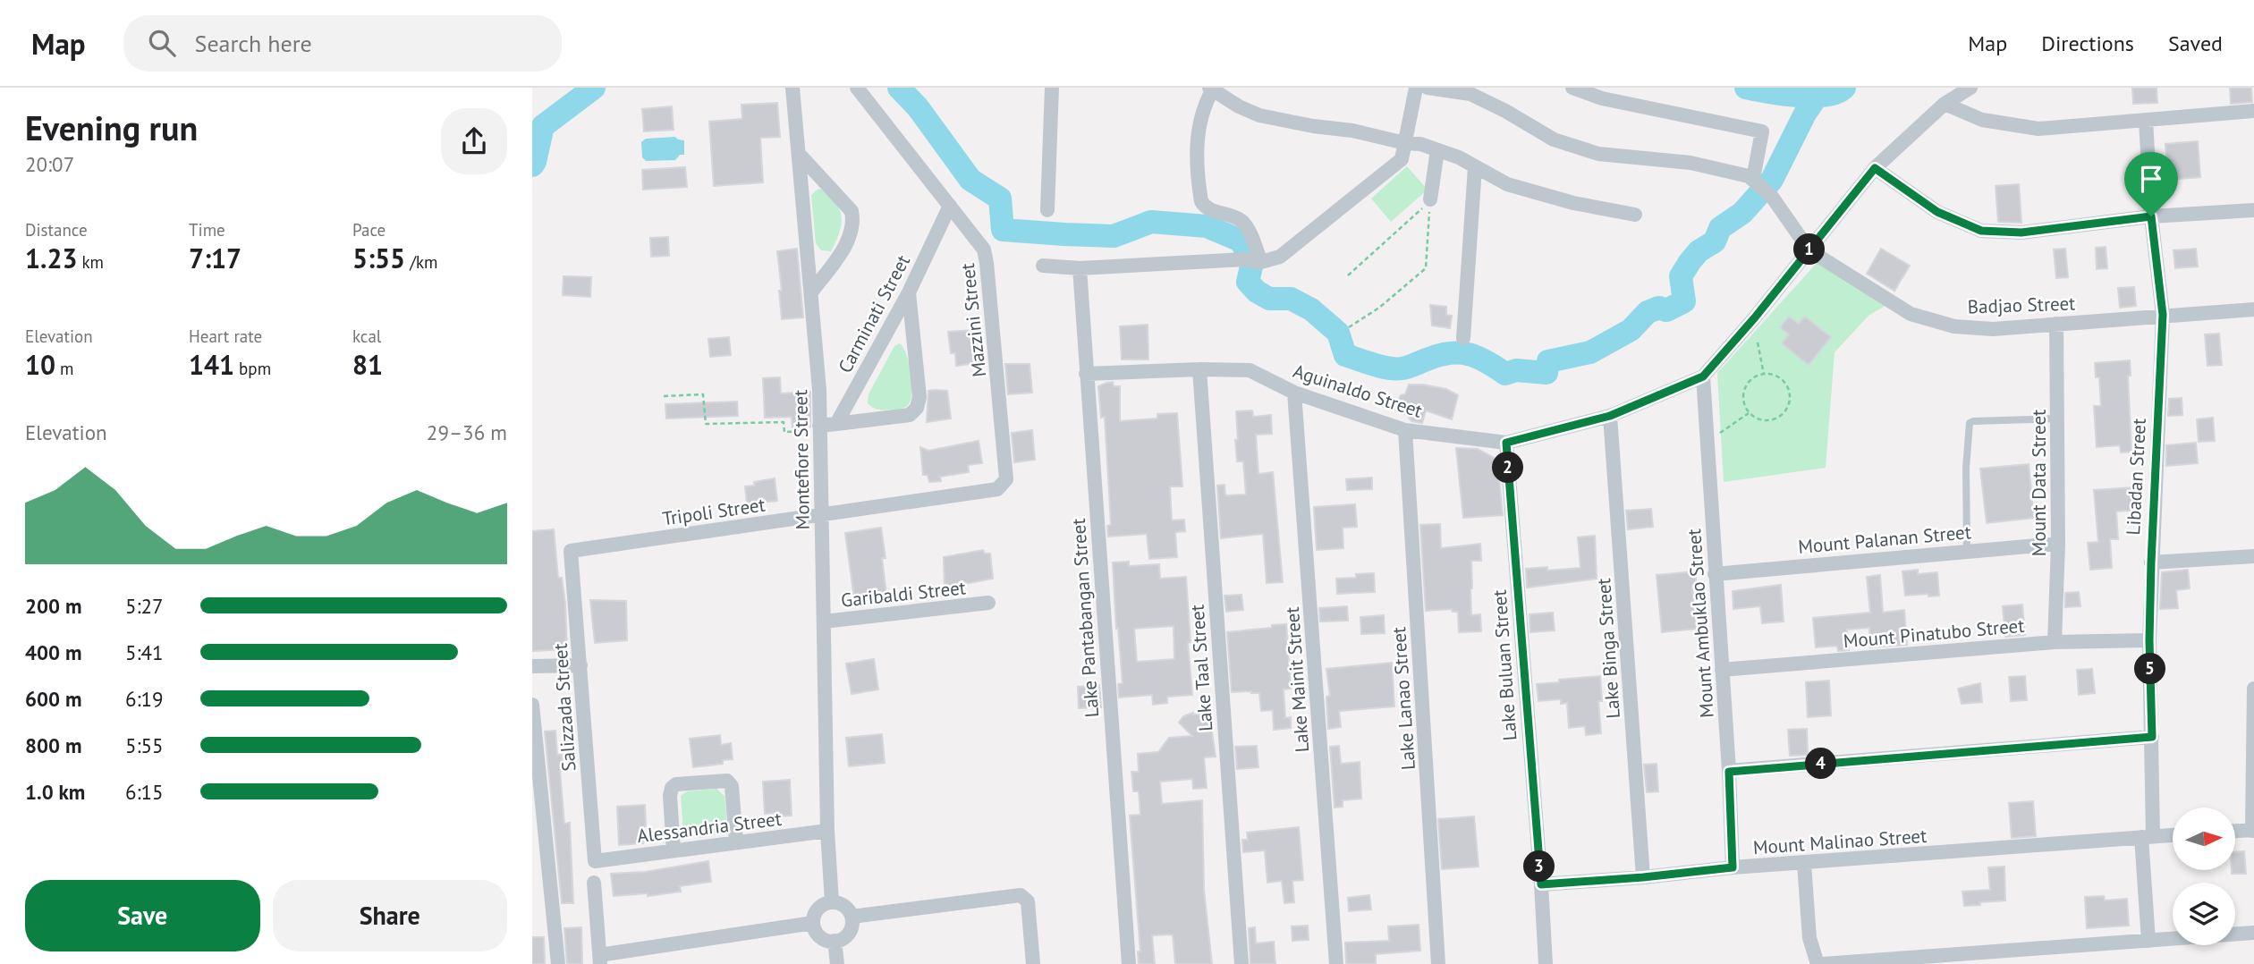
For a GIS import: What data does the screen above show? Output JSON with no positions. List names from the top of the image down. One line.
{"streets":{"street":["Badjao Street","Carminati Street","Mazzini Street","Aguinaldo Street","Montefiore Street","Libadan Street","Mount Data Street","Tripoli Street","Mount Palanan Street","Garibaldi Street","Lake Pantabangan Street","Mount Ambuklao Street","Mount Pinatubo Street","Lake Binga Street","Lake Buluan Street","Lake Taal Street","Lake Mainit Street","Lake Lanao Street","Salizzada Street","Alessandria Street","Mount Malinao Street"]},"crossings":[["Badjao Street","Aguinaldo Street"],["Badjao Street","Libadan Street"],["Badjao Street","Mount Data Street"],["Carminati Street","Mazzini Street"],["Mazzini Street","Tripoli Street"],["Aguinaldo Street","Lake Pantabangan Street"],["Aguinaldo Street","Mount Ambuklao Street"],["Aguinaldo Street","Lake Binga Street"],["Aguinaldo Street","Lake Buluan Street"],["Aguinaldo Street","Lake Taal Street"],["Aguinaldo Street","Lake Mainit Street"],["Aguinaldo Street","Lake Lanao Street"],["Montefiore Street","Tripoli Street"],["Montefiore Street","Garibaldi Street"],["Montefiore Street","Alessandria Street"],["Libadan Street","Mount Pinatubo Street"],["Libadan Street","Mount Malinao Street"],["Mount Data Street","Mount Palanan Street"],["Mount Data Street","Mount Pinatubo Street"],["Tripoli Street","Salizzada Street"],["Mount Palanan Street","Mount Ambuklao Street"],["Mount Ambuklao Street","Mount Pinatubo Street"],["Mount Ambuklao Street","Mount Malinao Street"],["Lake Binga Street","Mount Malinao Street"],["Lake Buluan Street","Mount Malinao Street"],["Salizzada Street","Alessandria Street"]],"north":"right","page":{"header":"Map","search":"Search here","nav":["Map","Directions","Saved"],"heading":["Evening run","20:07"],"stats":[["Distance","1.23 km"],["Time","7:17"],["Pace","5:55 /km"],["Elevation","10 m"],["Heart rate","141 bpm"],["kcal","81"]],"pins":["1","2","5","4","3"],"chart":["Elevation","29–36 m"],"list":[{"name":"200 m","note":"5:27"},{"name":"400 m","note":"5:41"},{"name":"600 m","note":"6:19"},{"name":"800 m","note":"5:55"},{"name":"1.0 km","note":"6:15"}],"buttons":["Save","Share"]}}
